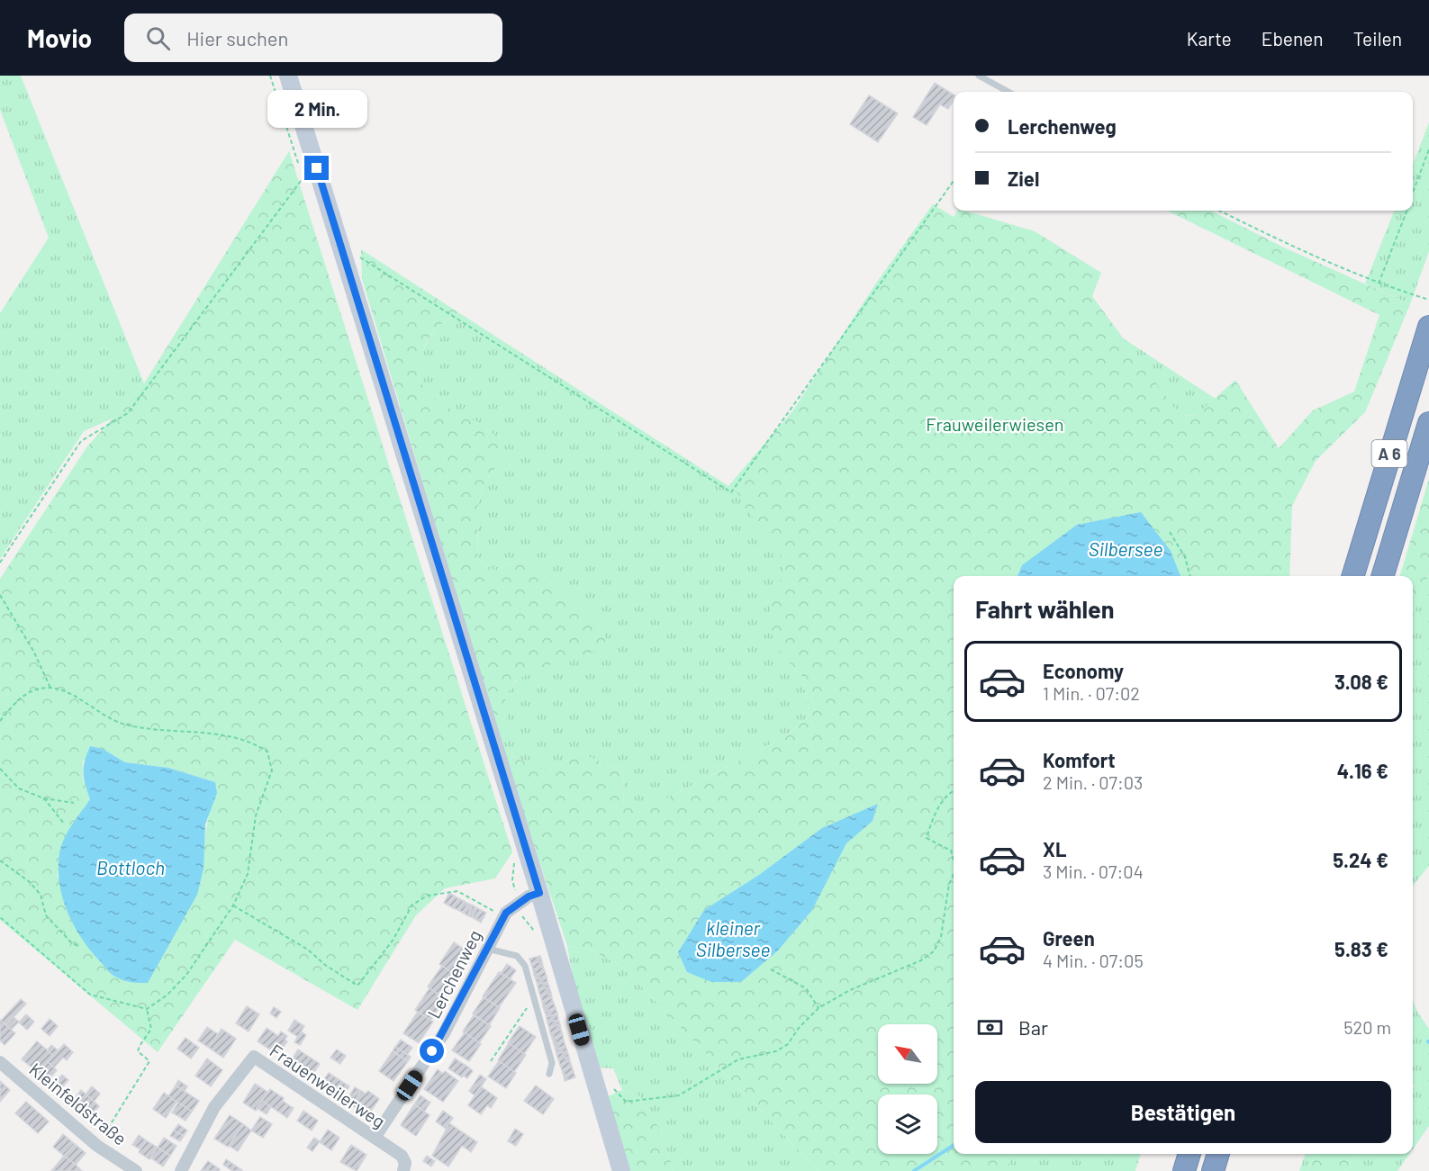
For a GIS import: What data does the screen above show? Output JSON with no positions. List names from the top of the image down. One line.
{"streets":{"highway":["A 6"],"street":["Lerchenweg","Frauenweilerweg","Kleinfeldstraße"]},"crossings":[["Lerchenweg","Frauenweilerweg"]],"water":["Silbersee","Bottloch","kleiner Silbersee"],"parks":["Frauweilerwiesen"],"north":"top left","page":{"header":"Movio","search":"Hier suchen","nav":["Karte","Ebenen","Teilen"],"bubble":"2 Min.","banner":["Lerchenweg","Ziel"],"heading":"Fahrt wählen","list":[{"name":"Economy","note":"1 Min. · 07:02","value":"3.08 €"},{"name":"Komfort","note":"2 Min. · 07:03","value":"4.16 €"},{"name":"XL","note":"3 Min. · 07:04","value":"5.24 €"},{"name":"Green","note":"4 Min. · 07:05","value":"5.83 €"}],"pay":["Bar","520 m"],"buttons":"Bestätigen"}}
